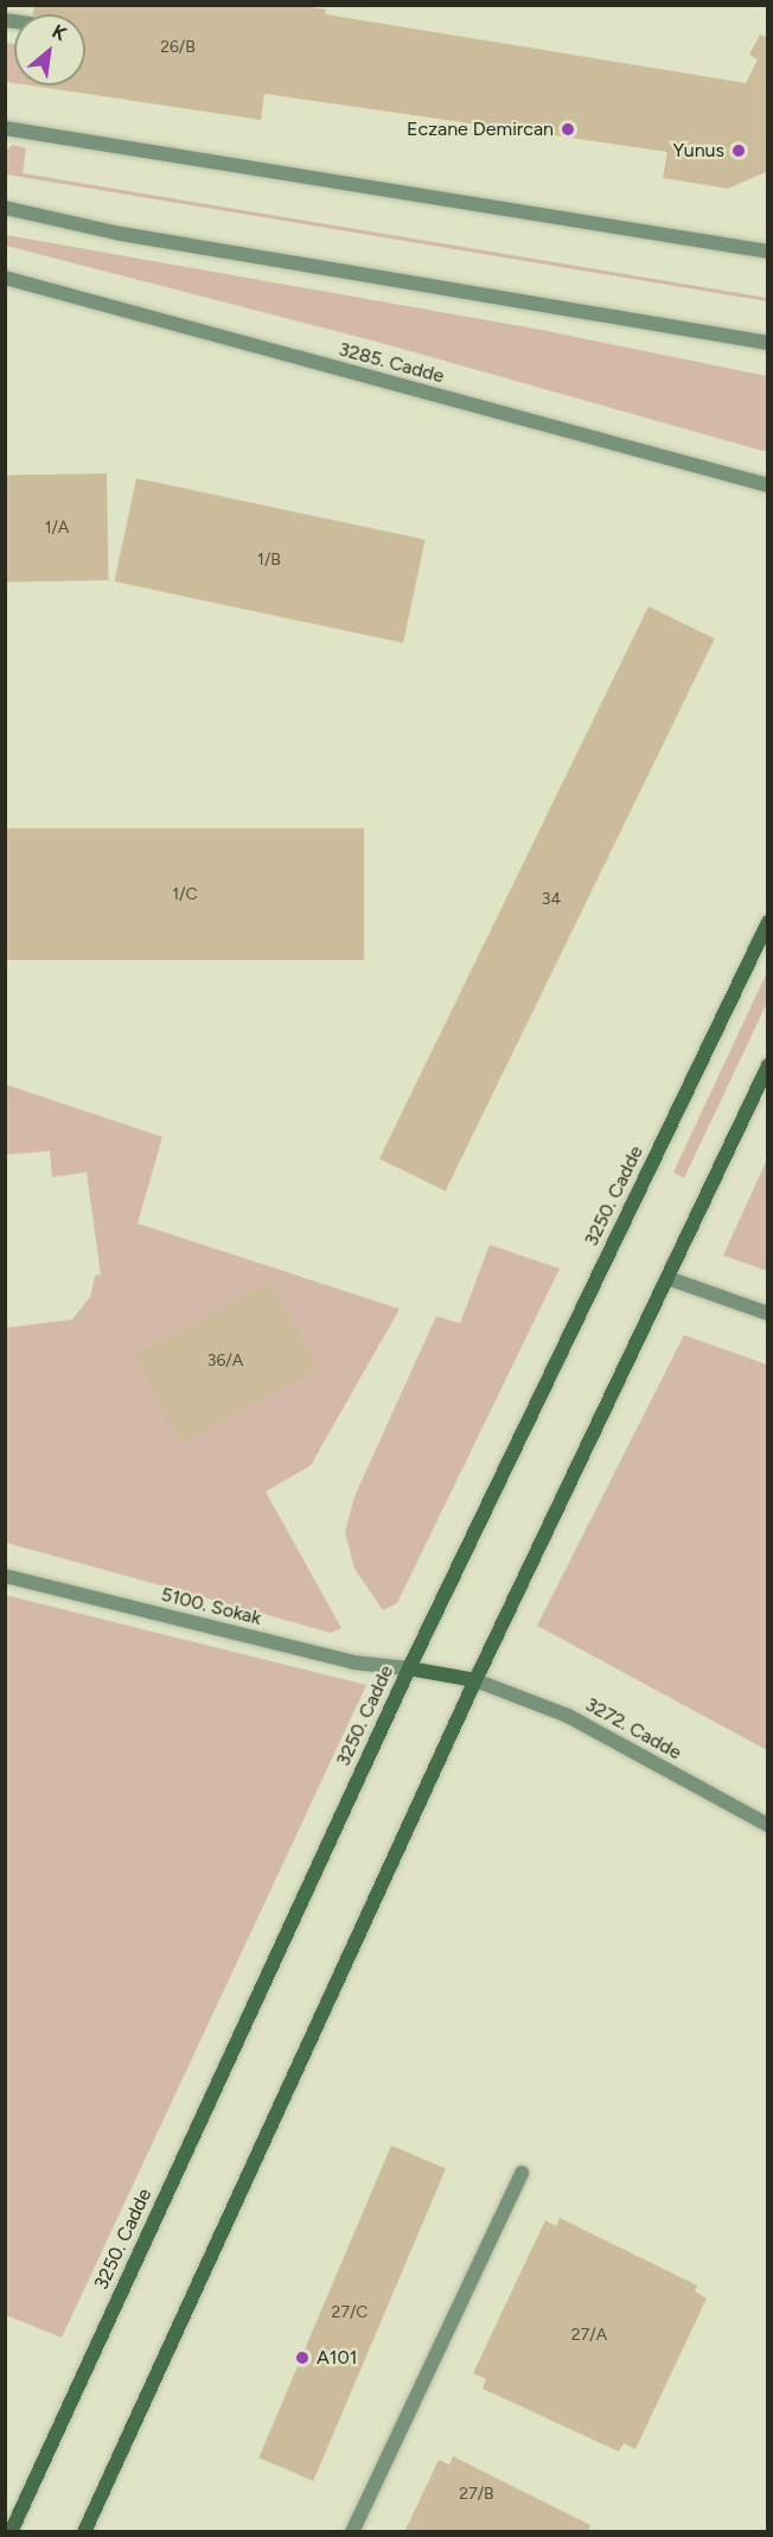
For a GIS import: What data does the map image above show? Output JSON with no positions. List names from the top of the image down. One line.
{"streets":{"street":["3285. Cadde","3250. Cadde","5100. Sokak","3272. Cadde"]},"crossings":[["3250. Cadde","5100. Sokak"]],"places":["Eczane Demircan","Yunus","A101"],"house_numbers":["26/B","1/A","1/B","1/C","34","36/A","27/C","27/A","27/B"],"north":"top right"}
